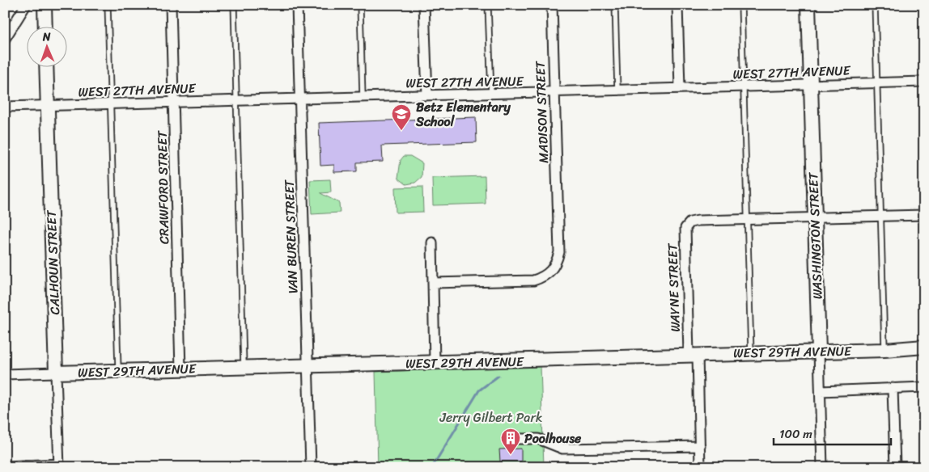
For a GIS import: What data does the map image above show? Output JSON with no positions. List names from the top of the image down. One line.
{"streets":{"street":["WEST 27TH AVENUE","MADISON STREET","CRAWFORD STREET","WASHINGTON STREET","VAN BUREN STREET","CALHOUN STREET","WAYNE STREET","WEST 29TH AVENUE"]},"crossings":[["WEST 27TH AVENUE","MADISON STREET"],["WEST 27TH AVENUE","CRAWFORD STREET"],["WEST 27TH AVENUE","WASHINGTON STREET"],["WEST 27TH AVENUE","VAN BUREN STREET"],["WEST 27TH AVENUE","CALHOUN STREET"],["CRAWFORD STREET","WEST 29TH AVENUE"],["WASHINGTON STREET","WEST 29TH AVENUE"],["VAN BUREN STREET","WEST 29TH AVENUE"],["CALHOUN STREET","WEST 29TH AVENUE"],["WAYNE STREET","WEST 29TH AVENUE"]],"parks":["Jerry Gilbert Park"],"places":{"school or university":["Betz Elementary School"],"building":["Poolhouse"]},"scale_bar":"100 m","north":"top"}
